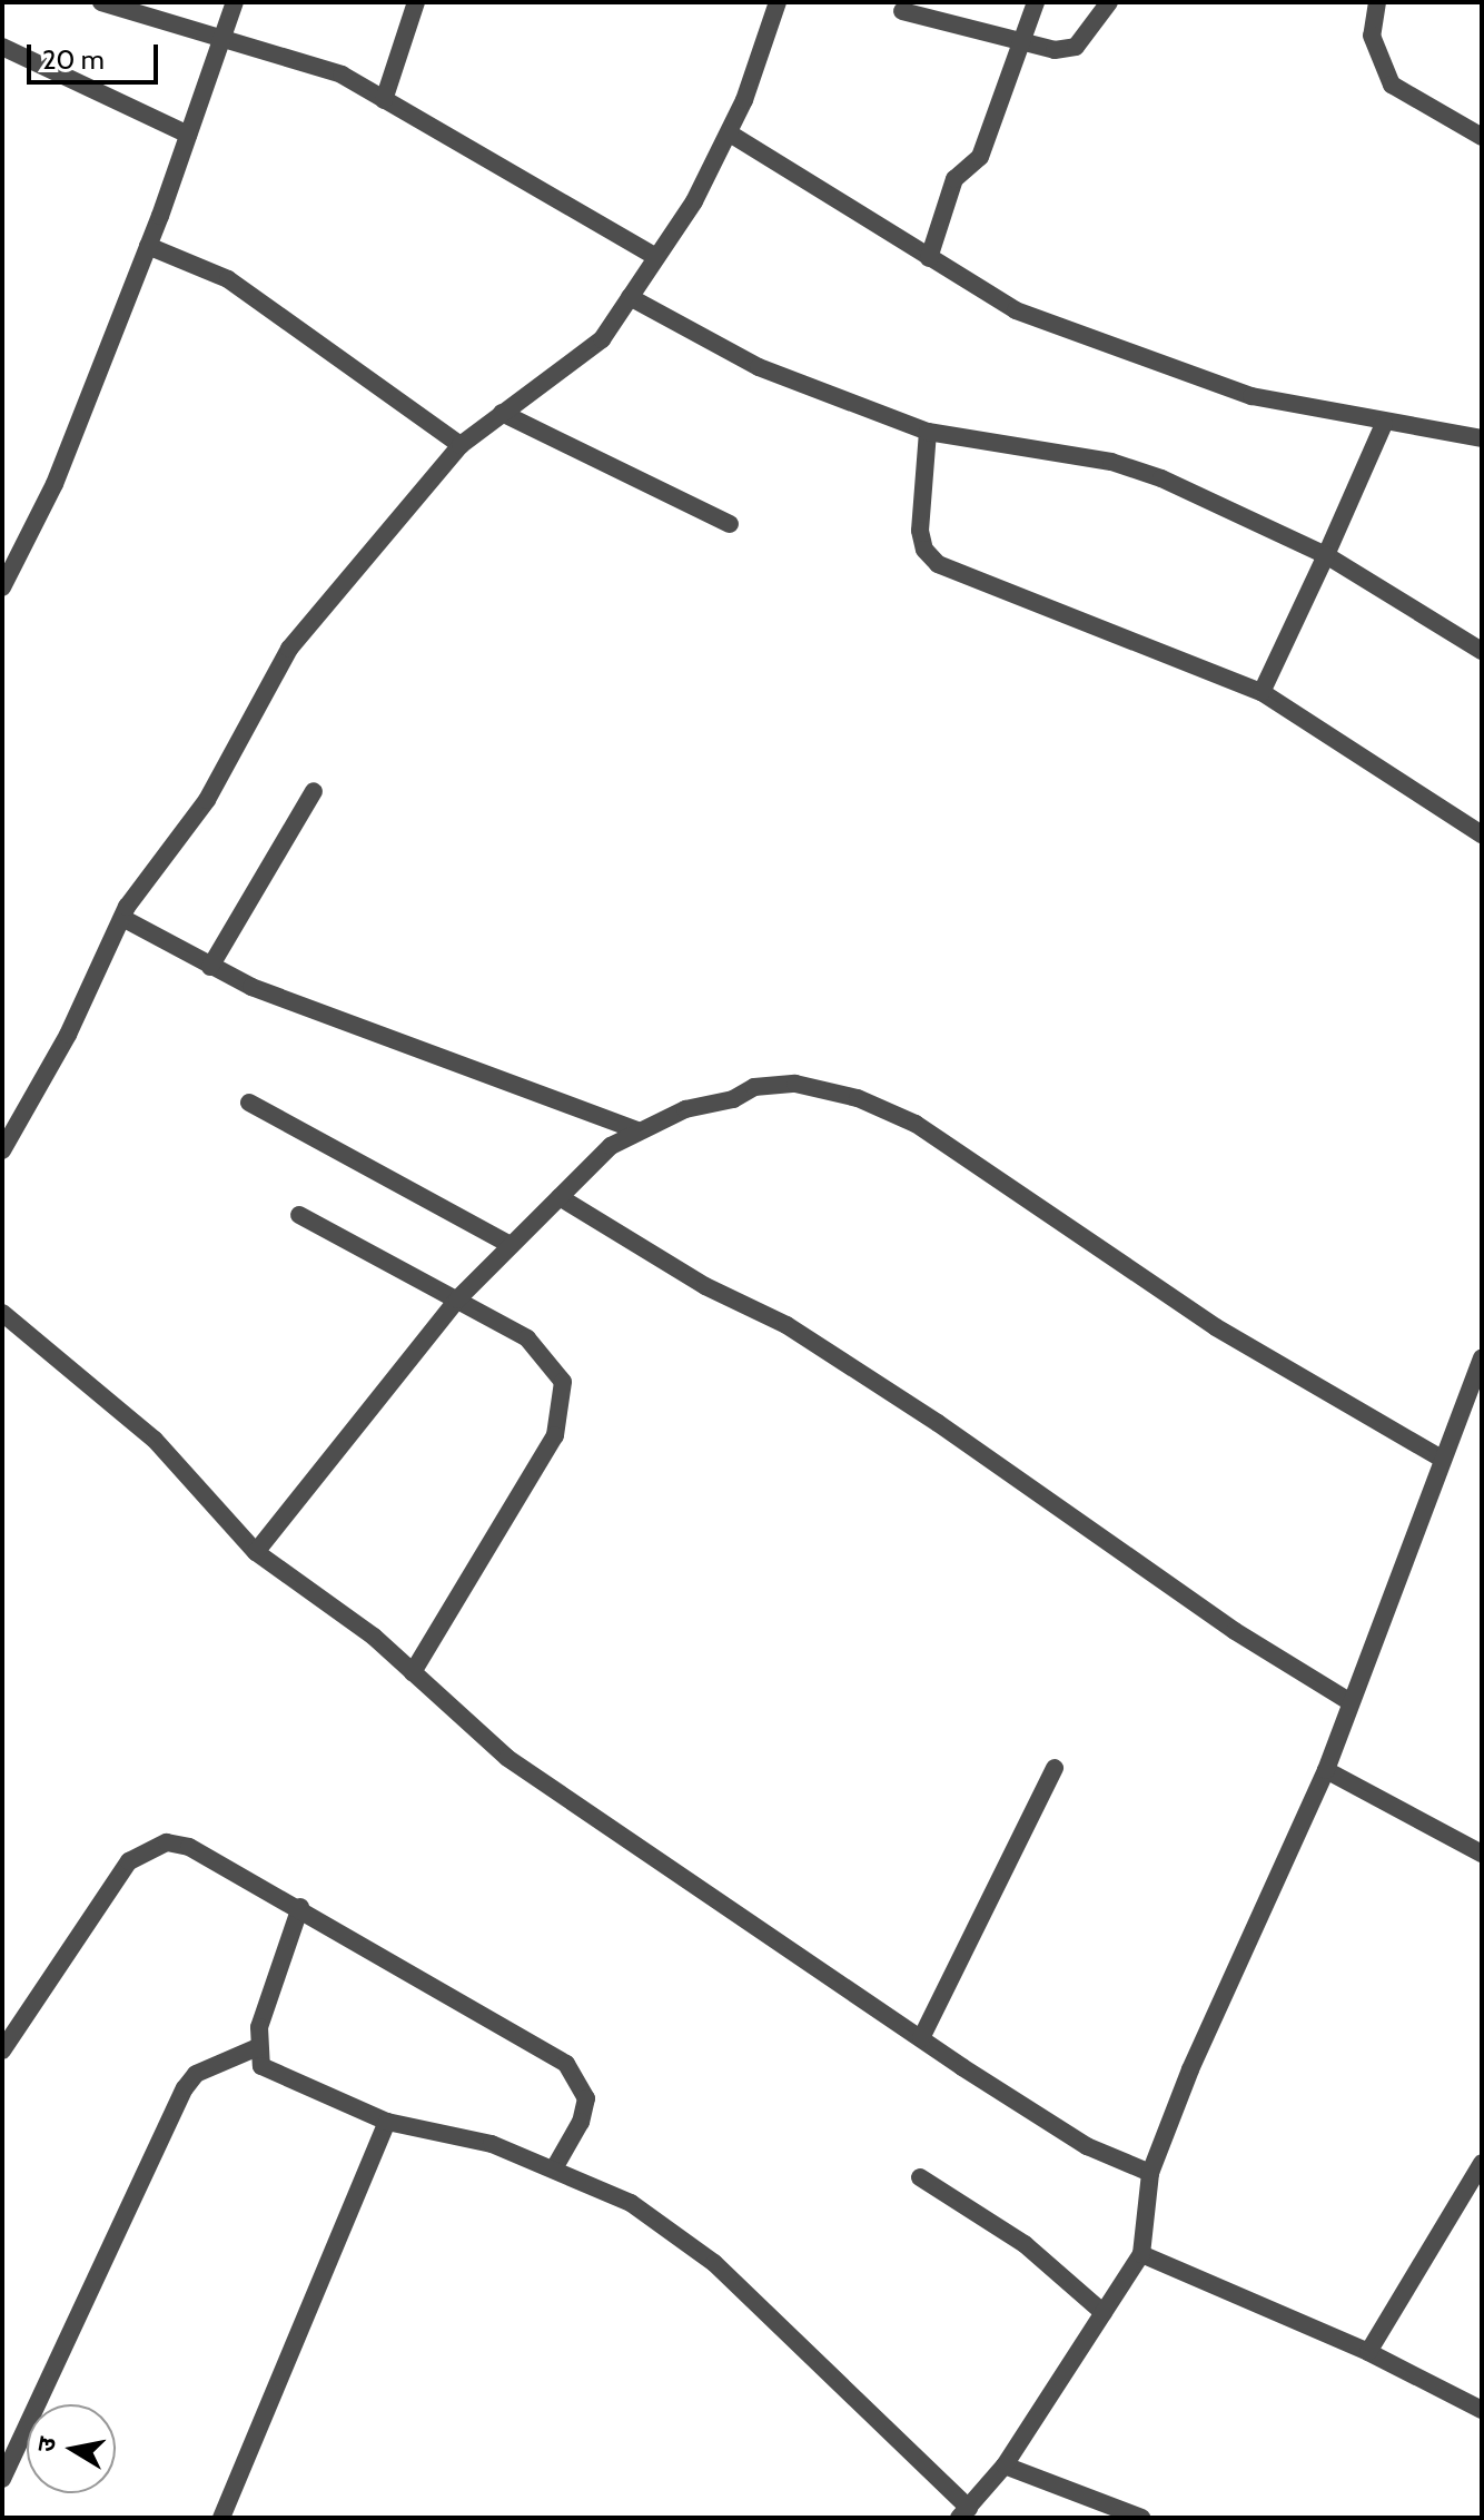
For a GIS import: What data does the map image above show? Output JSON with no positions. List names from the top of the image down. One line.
{"scale_bar":"20 m","north":"left"}
